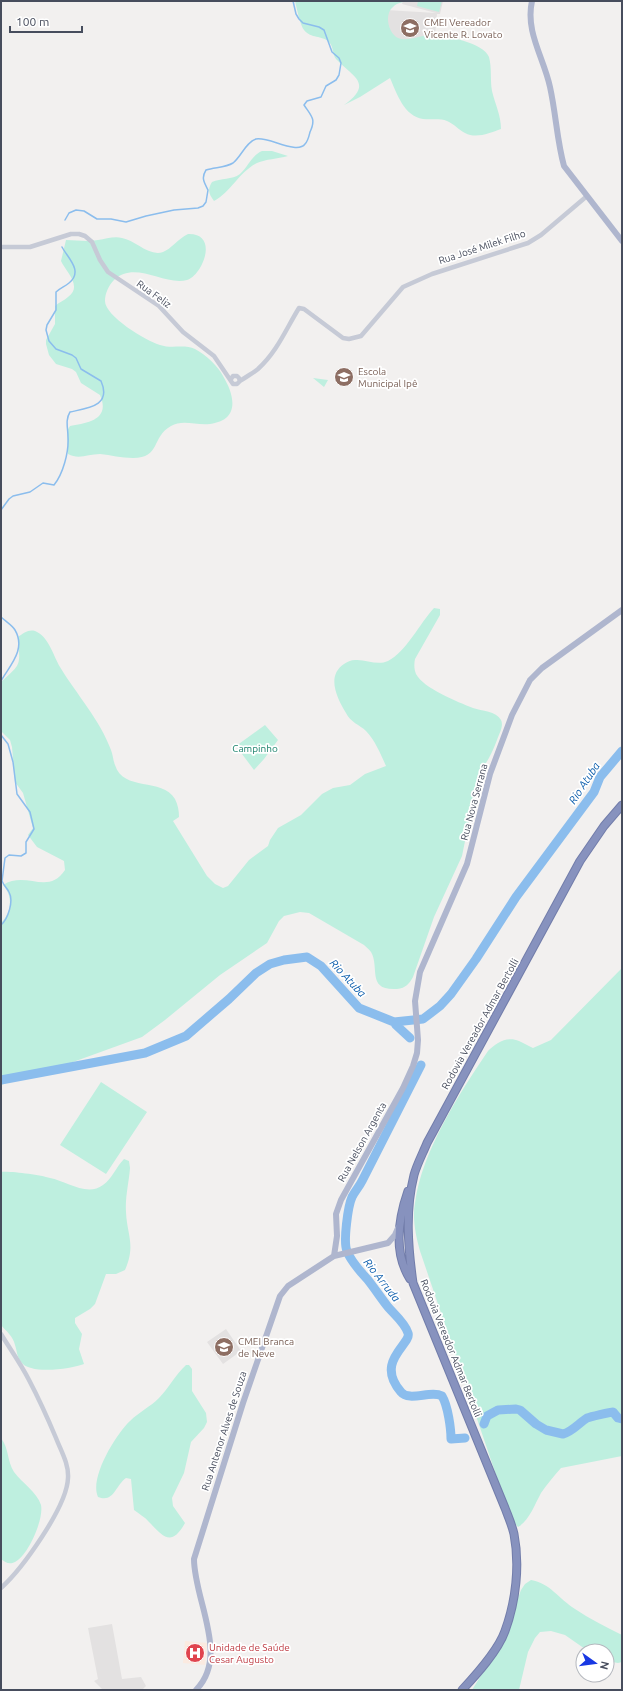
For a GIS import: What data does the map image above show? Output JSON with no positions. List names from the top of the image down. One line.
{"streets":{"highway":["Rodovia Vereador Admar Bertolli"],"main road":["Rua Nova Serrana","Rua Nelson Argenta","Rua Antenor Alves de Souza"],"street":["Rua José Milek Filho","Rua Feliz"]},"crossings":[["Rua José Milek Filho","Rua Feliz"],["Rua Nova Serrana","Rua Nelson Argenta"],["Rua Nelson Argenta","Rua Antenor Alves de Souza"]],"water":["Rio Atuba","Rio Arruda"],"parks":["Campinho"],"places":{"school or university":["CMEI Vereador Vicente R. Lovato","Escola Municipal Ipê","CMEI Branca de Neve"],"hospital":["Unidade de Saúde Cesar Augusto"]},"scale_bar":"100 m","north":"right"}
